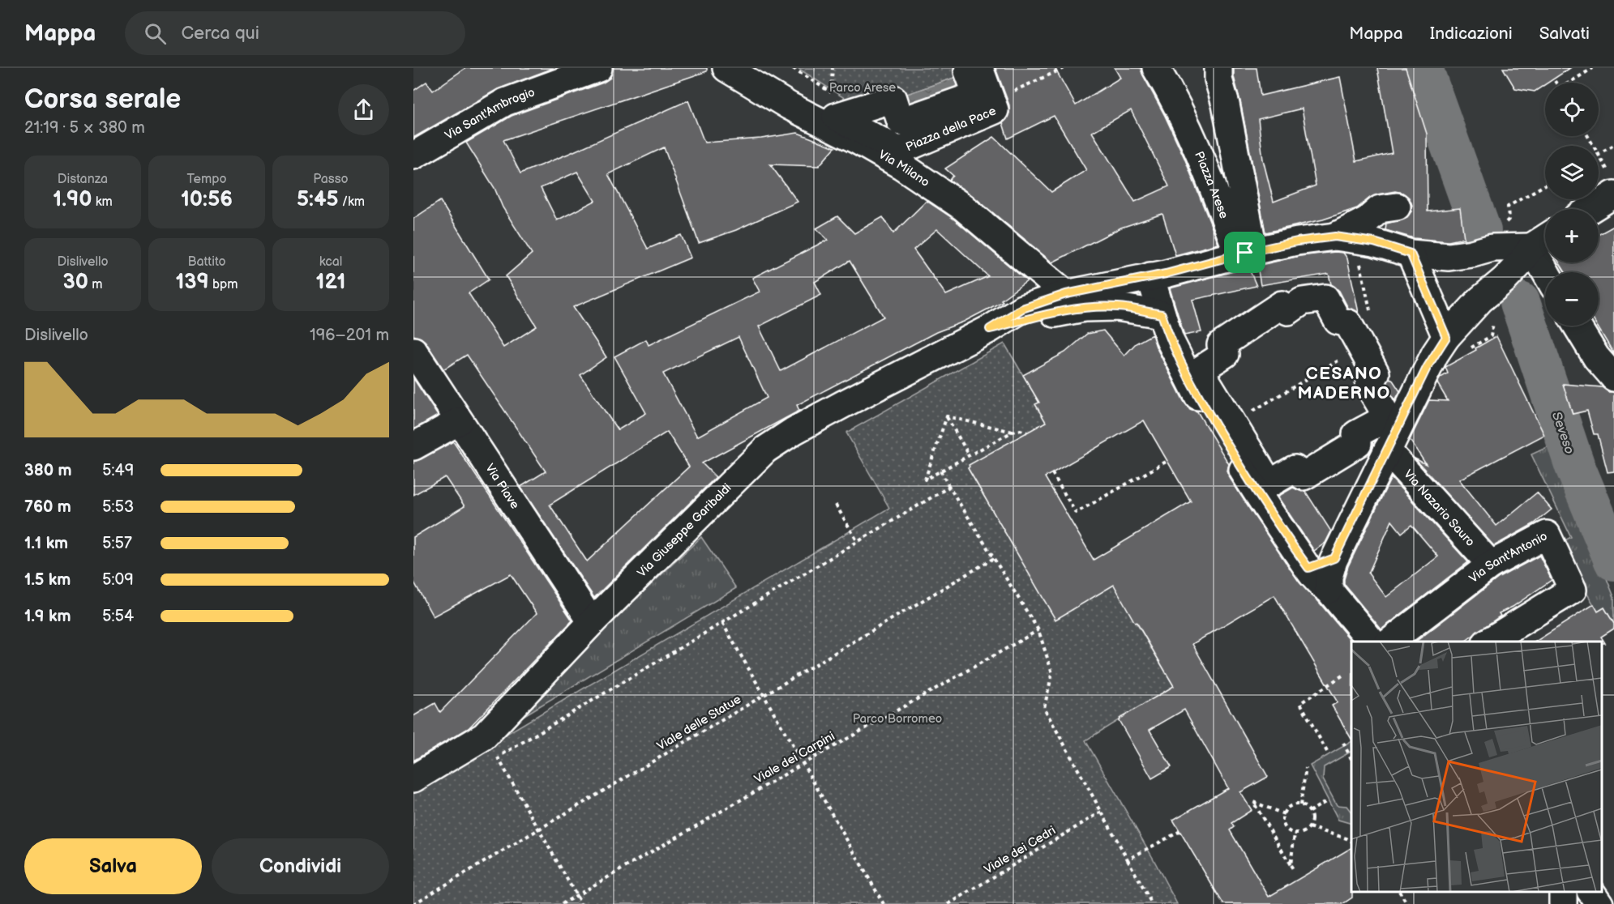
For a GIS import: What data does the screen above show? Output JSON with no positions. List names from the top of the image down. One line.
{"streets":{"street":["Via Sant'Ambrogio","Piazza della Pace","Via Milano","Piazza Arese","Via Piave","Via Nazario Sauro","Via Giuseppe Garibaldi","Via Sant'Antonio"],"path":["Viale delle Statue","Viale dei Carpini","Viale dei Cedri"]},"crossings":[["Via Milano","Via Giuseppe Garibaldi"],["Piazza Arese","Via Giuseppe Garibaldi"],["Via Piave","Via Giuseppe Garibaldi"],["Via Nazario Sauro","Via Sant'Antonio"]],"districts":["CESANO MADERNO"],"water":["Seveso"],"parks":["Parco Arese","Parco Borromeo"],"page":{"header":"Mappa","search":"Cerca qui","nav":["Mappa","Indicazioni","Salvati"],"heading":["Corsa serale","21:19 · 5 × 380 m"],"map_buttons":["+","−"],"stats":[["Distanza","1.90 km"],["Tempo","10:56"],["Passo","5:45 /km"],["Dislivello","30 m"],["Battito","139 bpm"],["kcal","121"]],"chart":["Dislivello","196–201 m"],"list":[{"name":"380 m","note":"5:49"},{"name":"760 m","note":"5:53"},{"name":"1.1 km","note":"5:57"},{"name":"1.5 km","note":"5:09"},{"name":"1.9 km","note":"5:54"}],"buttons":["Salva","Condividi"]}}
